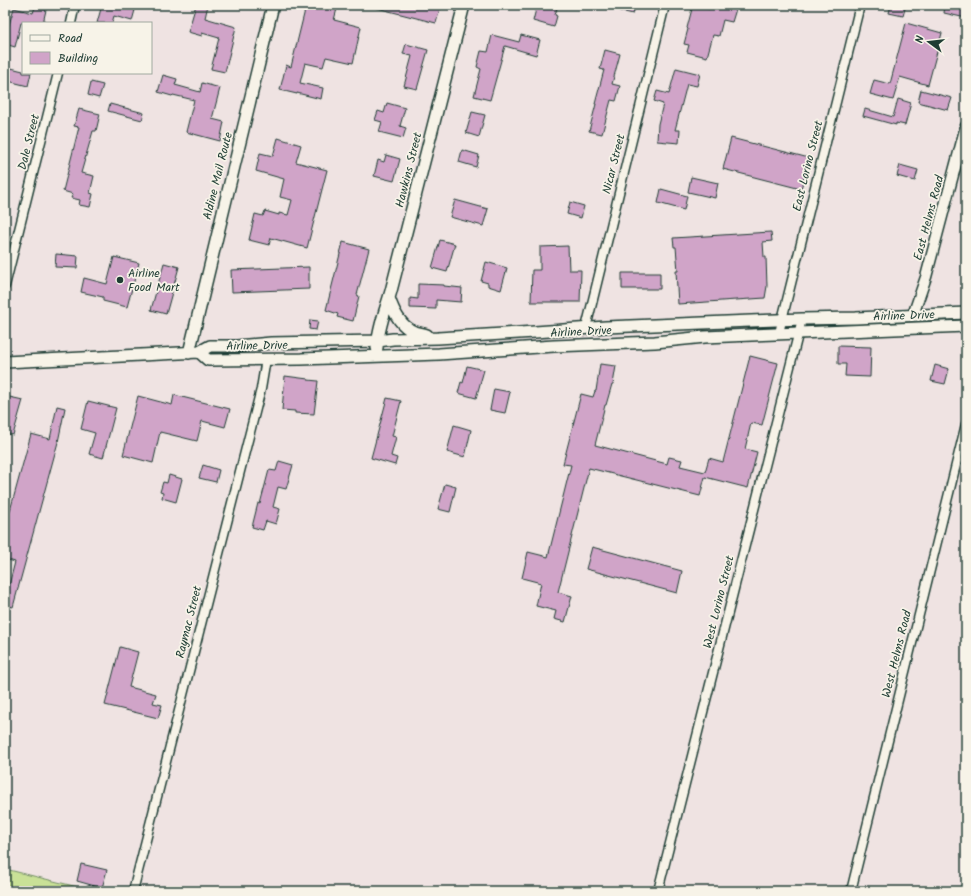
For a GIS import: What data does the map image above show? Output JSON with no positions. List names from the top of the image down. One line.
{"streets":{"main road":["Hawkins Street","Aldine Mail Route","Airline Drive"],"street":["Dale Street","Nicar Street","East Lorino Street","East Helms Road","West Lorino Street","Raymac Street","West Helms Road"]},"crossings":[["Nicar Street","Airline Drive"],["East Lorino Street","Airline Drive"],["Hawkins Street","Airline Drive"],["Aldine Mail Route","Airline Drive"],["East Helms Road","Airline Drive"],["Airline Drive","West Lorino Street"],["Airline Drive","Raymac Street"]],"places":["Airline Food Mart"],"legend":["Road","Building"],"north":"left"}
